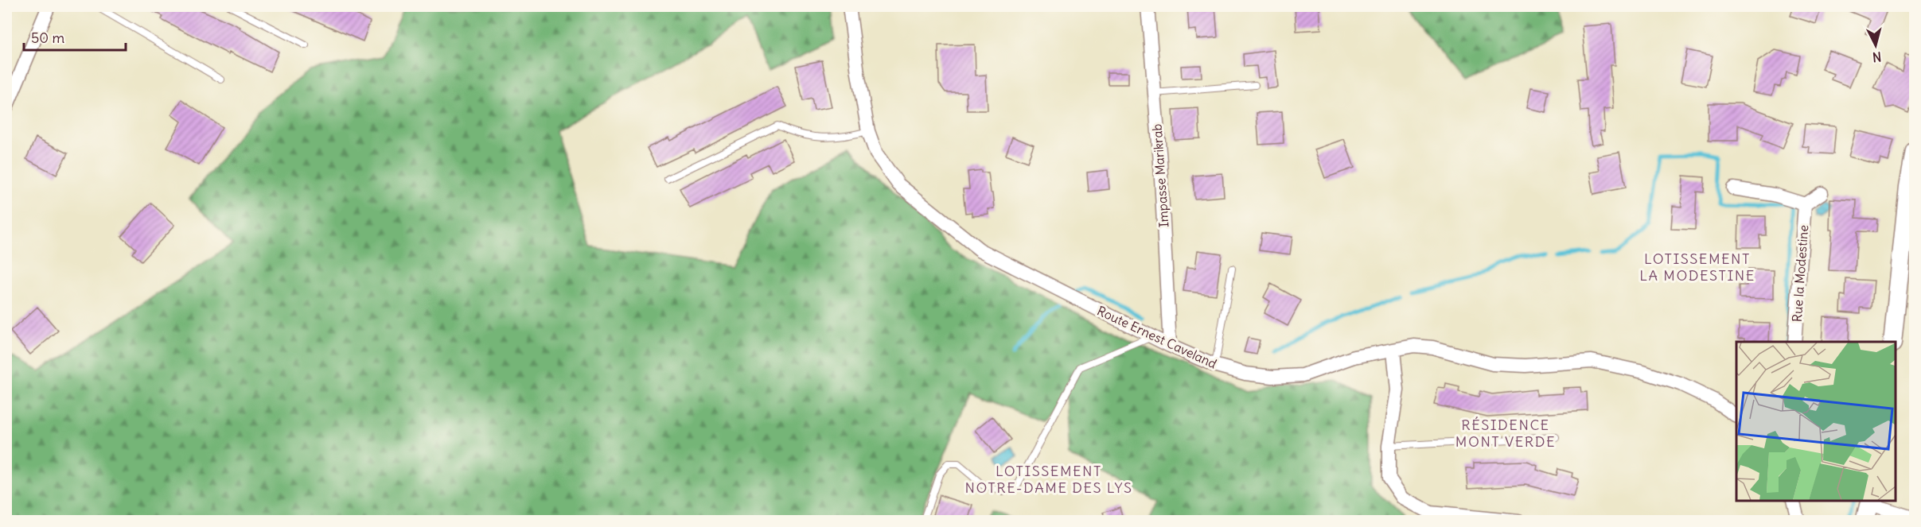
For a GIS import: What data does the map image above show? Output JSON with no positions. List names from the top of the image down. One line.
{"streets":{"street":["Impasse Marikrab","Rue la Modestine","Route Ernest Caveland"]},"crossings":[["Impasse Marikrab","Route Ernest Caveland"]],"districts":["LOTISSEMENT LA MODESTINE","RÉSIDENCE MONT VERDE","LOTISSEMENT NOTRE-DAME DES LYS"],"scale_bar":"50 m","north":"bottom"}
